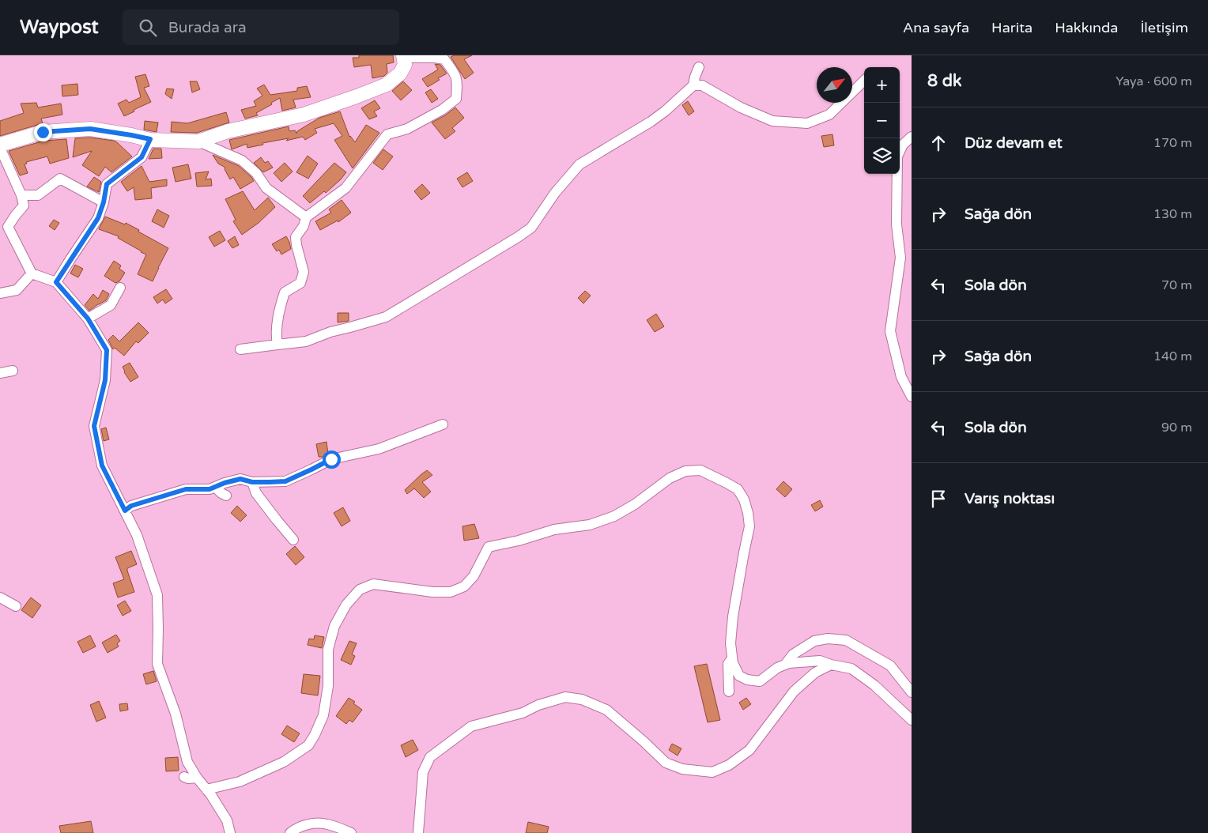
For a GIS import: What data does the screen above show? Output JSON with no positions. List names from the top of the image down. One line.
{"north":"top right","page":{"header":"Waypost","search":"Burada ara","nav":["Ana sayfa","Harita","Hakkında","İletişim"],"heading":["8 dk","Yaya · 600 m"],"map_buttons":["+","−"],"list":[["Düz devam et","170 m"],["Sağa dön","130 m"],["Sola dön","70 m"],["Sağa dön","140 m"],["Sola dön","90 m"],"Varış noktası"]}}
